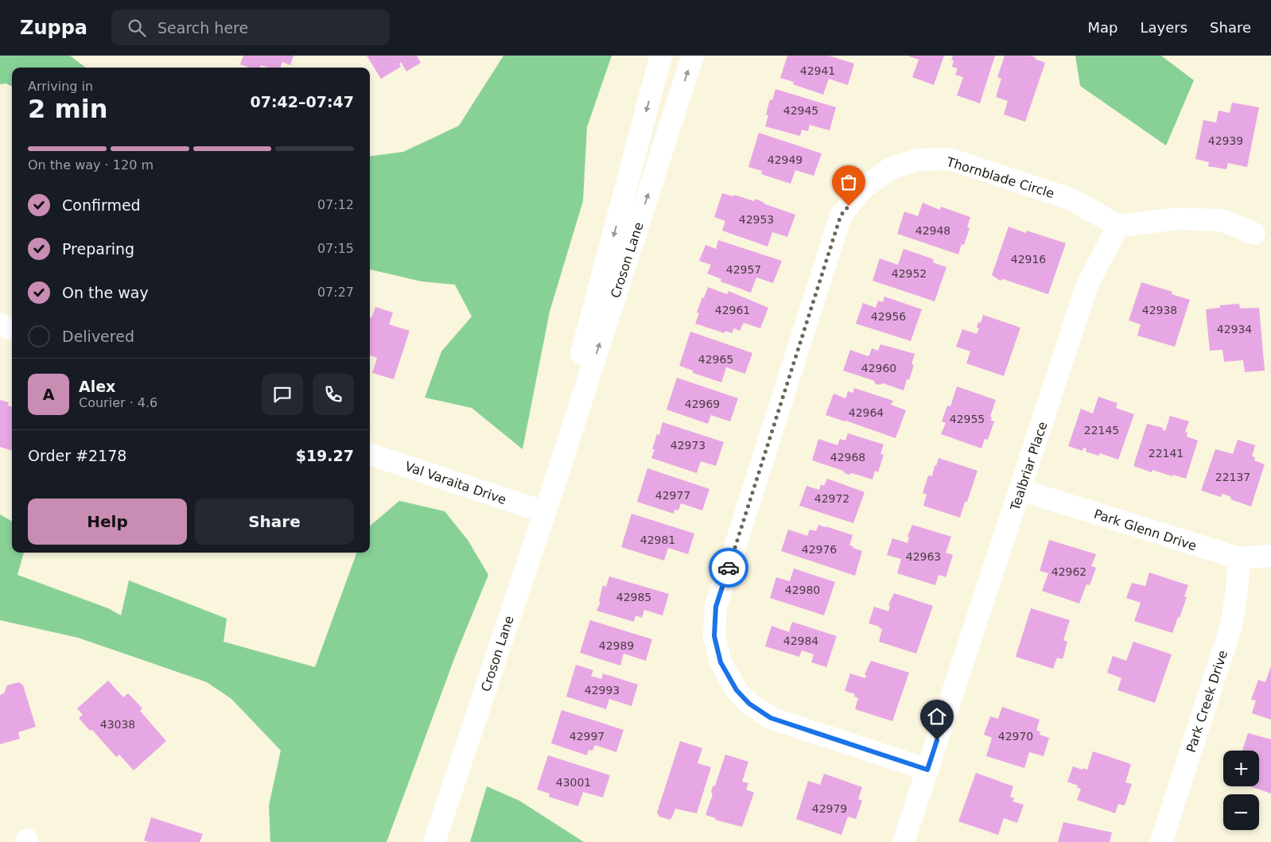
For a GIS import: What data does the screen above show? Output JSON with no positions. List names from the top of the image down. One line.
{"streets":{"street":["Thornblade Circle","Croson Lane","Tealbriar Place","Val Varaita Drive","Park Glenn Drive","Park Creek Drive"]},"crossings":[["Thornblade Circle","Tealbriar Place"],["Croson Lane","Val Varaita Drive"],["Tealbriar Place","Park Glenn Drive"],["Park Glenn Drive","Park Creek Drive"]],"house_numbers":["42941","42945","42939","42949","42953","42948","42916","42957","42952","42961","42938","42956","42934","42965","42960","42969","42964","42955","22145","42973","22141","42968","22137","42977","42972","42981","42976","42963","42962","42980","42985","42984","42989","42993","43038","42997","42970","43001","42979"],"page":{"header":"Zuppa","search":"Search here","nav":["Map","Layers","Share"],"heading":["2 min","Arriving in","07:42–07:47"],"panel":["Alex","Courier · 4.6","Order #2178","$19.27"],"bar":"On the way · 120 m","list":[["Confirmed","07:12"],["Preparing","07:15"],["On the way","07:27"],"Delivered"],"round":"A","buttons":["Help","Share"],"map_buttons":["+","−"]}}
